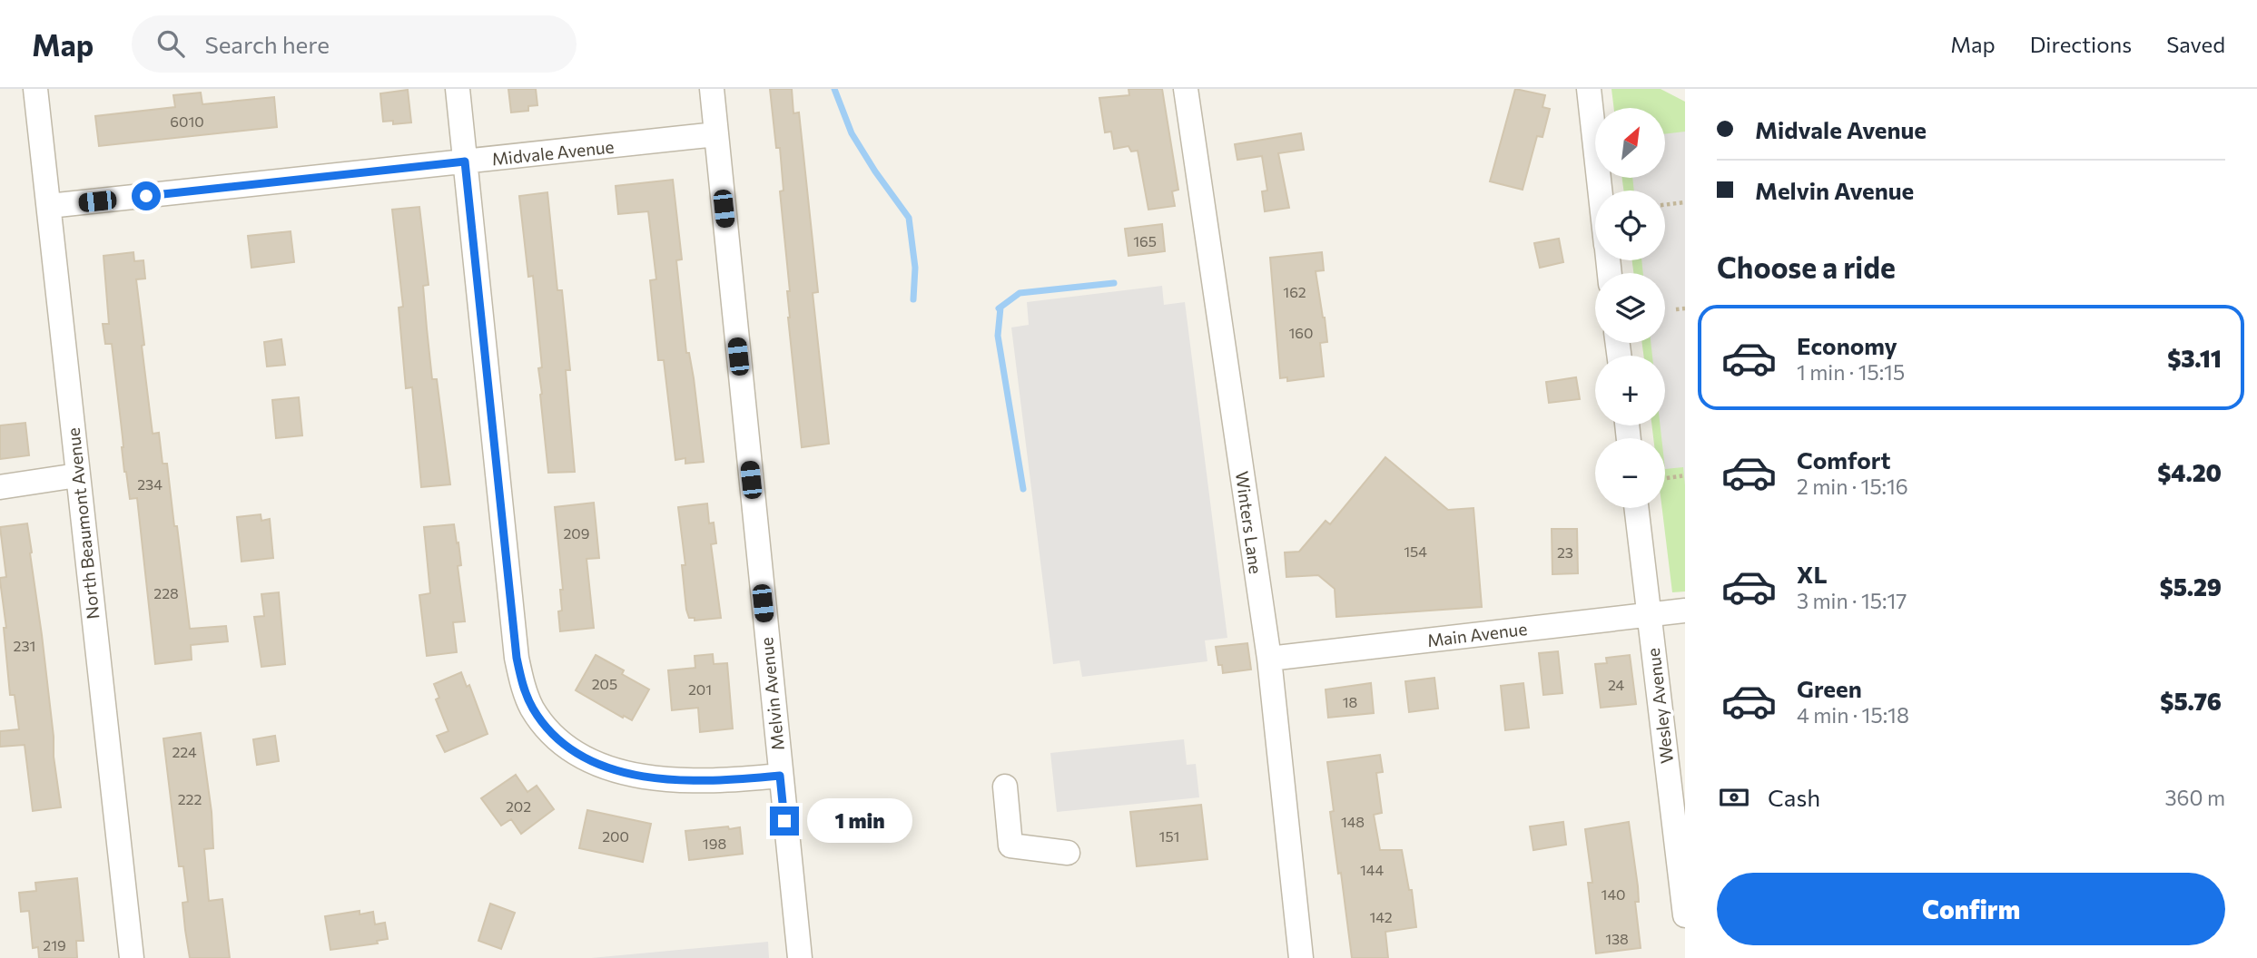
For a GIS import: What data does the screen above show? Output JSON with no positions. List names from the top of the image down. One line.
{"streets":{"street":["Midvale Avenue","Winters Lane","North Beaumont Avenue","Main Avenue","Melvin Avenue","Wesley Avenue"]},"crossings":[["Midvale Avenue","North Beaumont Avenue"],["Midvale Avenue","Melvin Avenue"],["Winters Lane","Main Avenue"],["Main Avenue","Wesley Avenue"]],"house_numbers":["6010","165","162","160","234","209","154","23","228","231","205","24","201","18","224","222","202","148","200","151","198","144","140","142","138","219"],"north":"top right","page":{"header":"Map","search":"Search here","nav":["Map","Directions","Saved"],"banner":["Midvale Avenue","Melvin Avenue"],"map_buttons":["+","−"],"heading":"Choose a ride","list":[{"name":"Economy","note":"1 min · 15:15","value":"$3.11"},{"name":"Comfort","note":"2 min · 15:16","value":"$4.20"},{"name":"XL","note":"3 min · 15:17","value":"$5.29"},{"name":"Green","note":"4 min · 15:18","value":"$5.76"}],"pay":["Cash","360 m"],"bubble":"1 min","buttons":"Confirm"}}
